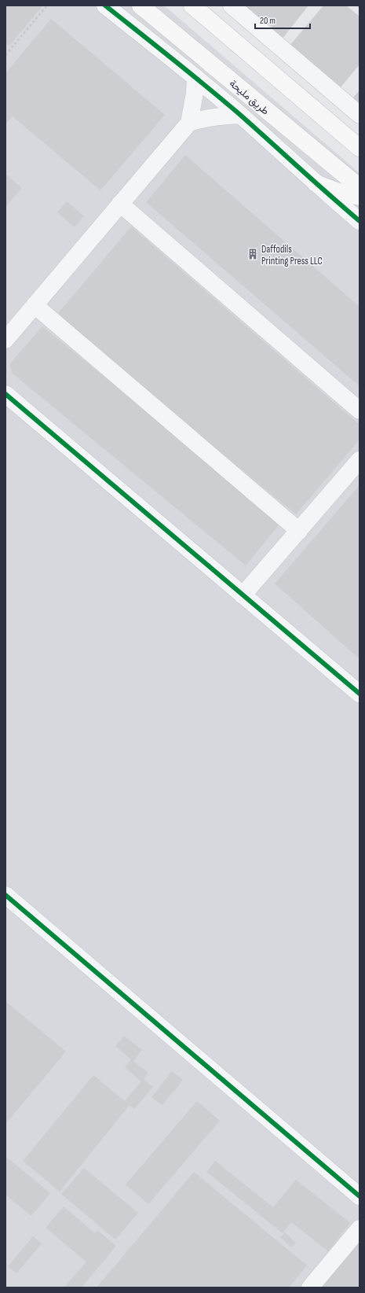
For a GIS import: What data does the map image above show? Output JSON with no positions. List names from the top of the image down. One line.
{"streets":{"main road":["طريق مليحة"]},"places":{"building":["Daffodils Printing Press LLC"]},"scale_bar":"20 m"}
